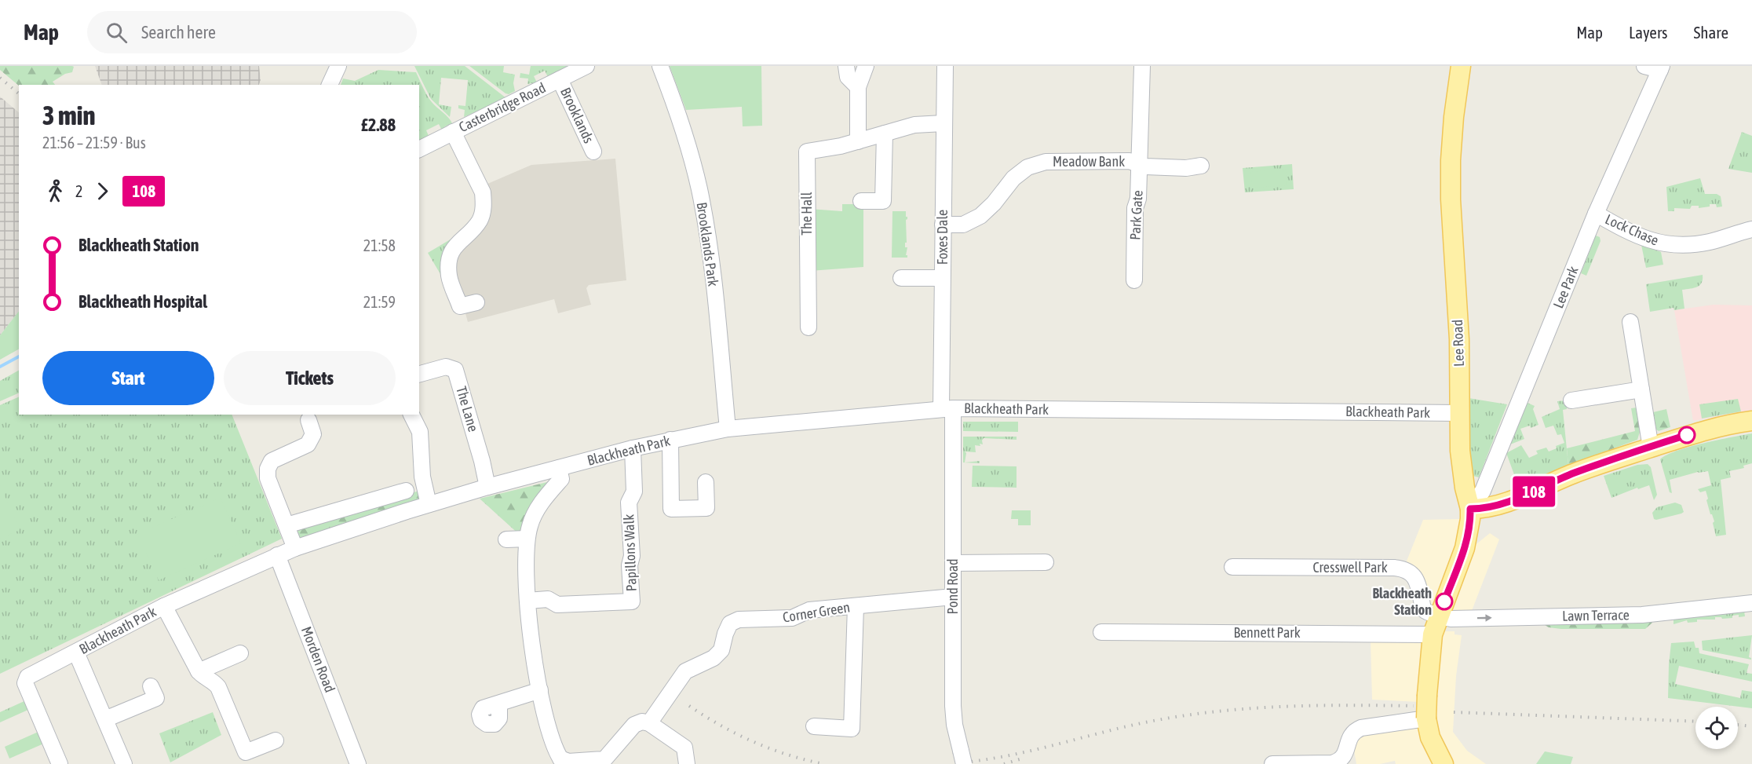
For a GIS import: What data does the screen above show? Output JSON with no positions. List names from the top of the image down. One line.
{"streets":{"main road":["Lee Road"],"street":["Casterbridge Road","Brooklands","Meadow Bank","The Hall","Park Gate","Lock Chase","Foxes Dale","Brooklands Park","Lee Park","The Lane","Blackheath Park","Papillons Walk","Cresswell Park","Pond Road","Corner Green","Lawn Terrace","Bennett Park","Morden Road"]},"crossings":[["Casterbridge Road","Brooklands"],["Meadow Bank","Park Gate"],["Meadow Bank","Foxes Dale"],["The Hall","Foxes Dale"],["Lock Chase","Lee Park"],["Foxes Dale","Blackheath Park"],["Foxes Dale","Pond Road"],["Brooklands Park","Blackheath Park"],["Lee Park","Lee Road"],["Lee Road","Blackheath Park"],["Lee Road","Cresswell Park"],["Lee Road","Lawn Terrace"],["Lee Road","Bennett Park"],["The Lane","Blackheath Park"],["Blackheath Park","Papillons Walk"],["Blackheath Park","Pond Road"],["Blackheath Park","Morden Road"],["Cresswell Park","Lawn Terrace"],["Pond Road","Corner Green"]],"one_way":["Lawn Terrace"],"places":["Blackheath Station"],"lines":["bus line 108"],"page":{"header":"Map","search":"Search here","nav":["Map","Layers","Share"],"on_map":"108","heading":["3 min","21:56 – 21:59 · Bus","£2.88"],"legs":["2","108"],"list":[{"name":"Blackheath Station","value":"21:58"},{"name":"Blackheath Hospital","value":"21:59"}],"buttons":["Start","Tickets"]}}
